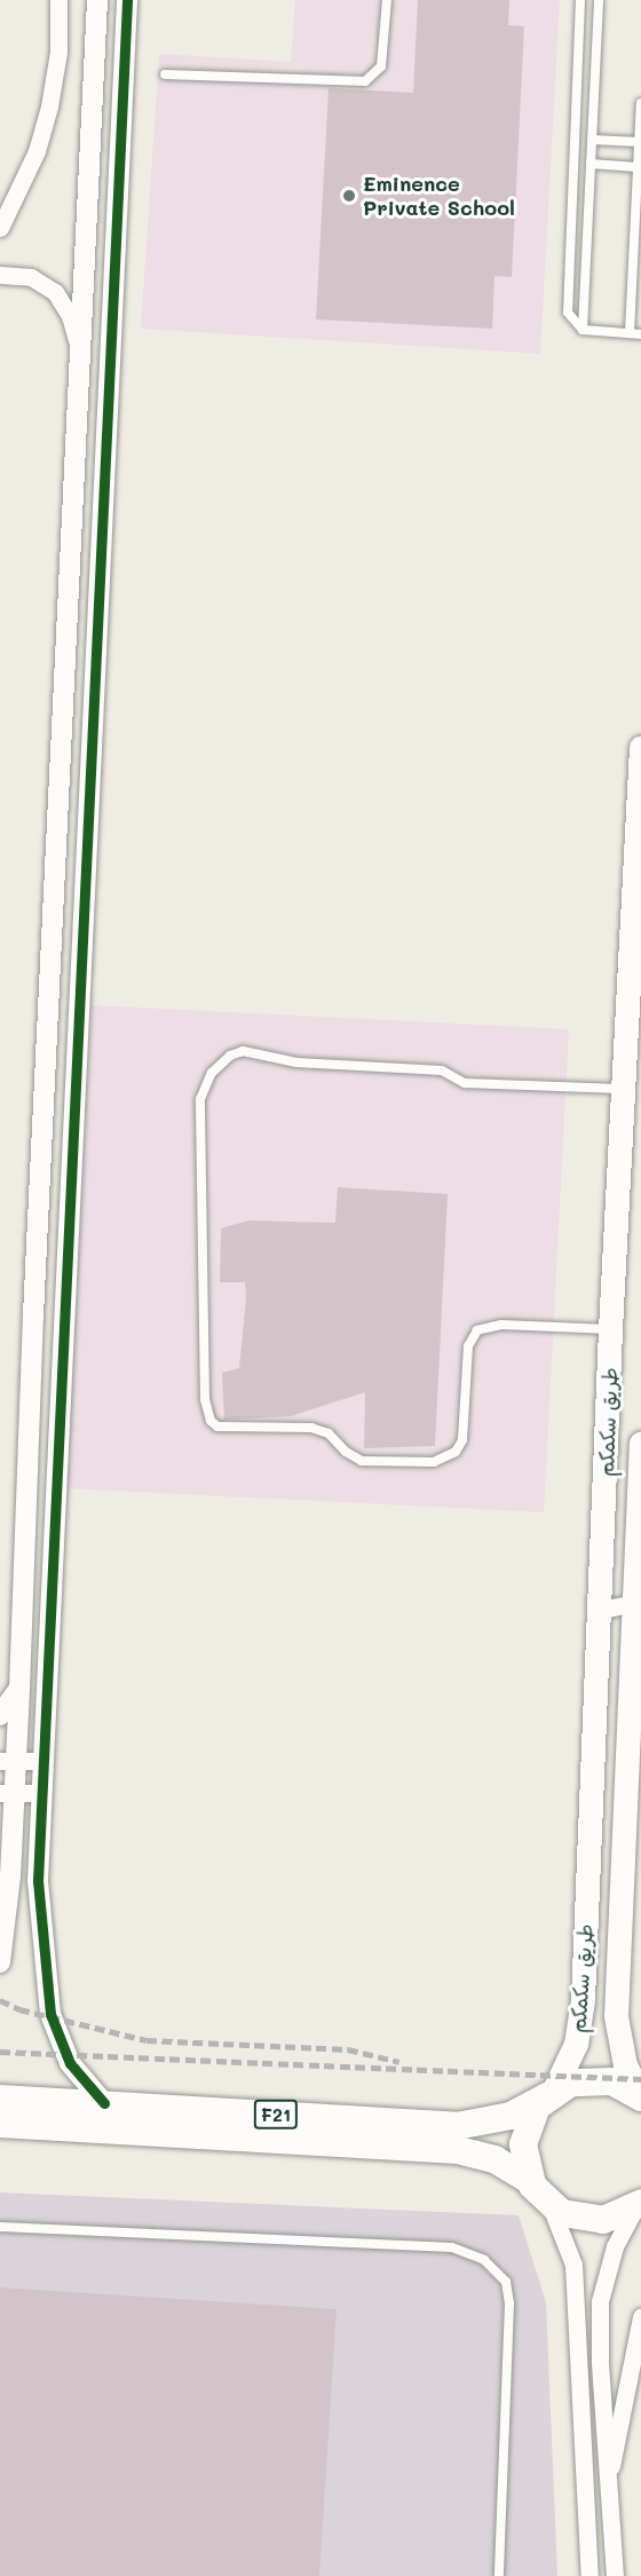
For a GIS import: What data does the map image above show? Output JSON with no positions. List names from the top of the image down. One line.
{"streets":{"highway":["F21"],"main road":["طريق سكمكم"]},"crossings":[["طريق سكمكم","F21"]],"places":["Eminence Private School"]}
